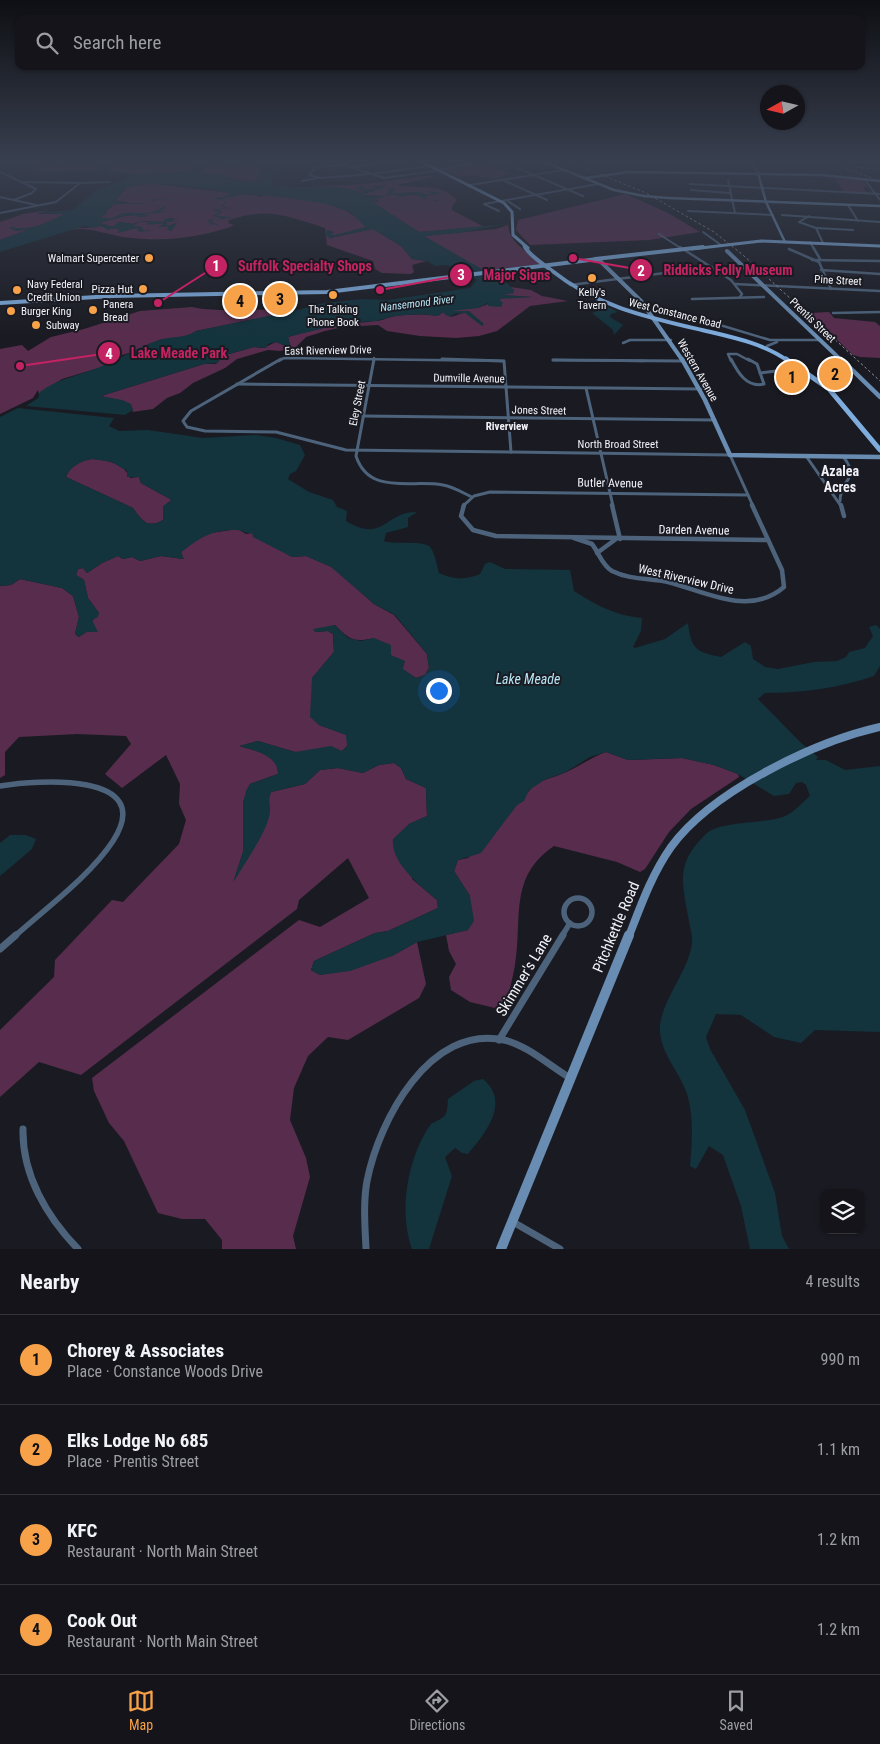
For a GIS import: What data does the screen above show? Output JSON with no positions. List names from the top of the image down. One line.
{"streets":{"main road":["West Constance Road"],"street":["Pine Street","Prentis Street","East Riverview Drive","Western Avenue","Dumville Avenue","Eley Street","Jones Street","North Broad Street","Butler Avenue","Darden Avenue","West Riverview Drive","Pitchkettle Road","Skimmer's Lane"]},"crossings":[["Pine Street","Prentis Street"],["West Constance Road","Western Avenue"],["East Riverview Drive","Dumville Avenue"],["East Riverview Drive","Eley Street"],["East Riverview Drive","North Broad Street"],["Western Avenue","Dumville Avenue"],["Western Avenue","Jones Street"],["Western Avenue","North Broad Street"],["Western Avenue","West Riverview Drive"],["Dumville Avenue","Eley Street"],["Eley Street","Jones Street"],["Eley Street","North Broad Street"],["North Broad Street","West Riverview Drive"],["Butler Avenue","West Riverview Drive"],["Darden Avenue","West Riverview Drive"]],"districts":["Riverview","Azalea Acres"],"water":["Nansemond River","Lake Meade"],"places":["Walmart Supercenter","Riddicks Folly Museum","Kelly's Tavern","Pizza Hut","Navy Federal Credit Union","Major Signs","The Talking Phone Book","Suffolk Specialty Shops","Panera Bread","Burger King","Subway","Lake Meade Park"],"north":"left","page":{"search":"Search here","pins":["3","4","2","1"],"heading":["Nearby","4 results"],"list":[{"mark":"1","name":"Chorey & Associates","note":"Place · Constance Woods Drive","value":"990 m"},{"mark":"2","name":"Elks Lodge No 685","note":"Place · Prentis Street","value":"1.1 km"},{"mark":"3","name":"KFC","note":"Restaurant · North Main Street","value":"1.2 km"},{"mark":"4","name":"Cook Out","note":"Restaurant · North Main Street","value":"1.2 km"}],"nav":["Map","Directions","Saved"]}}
